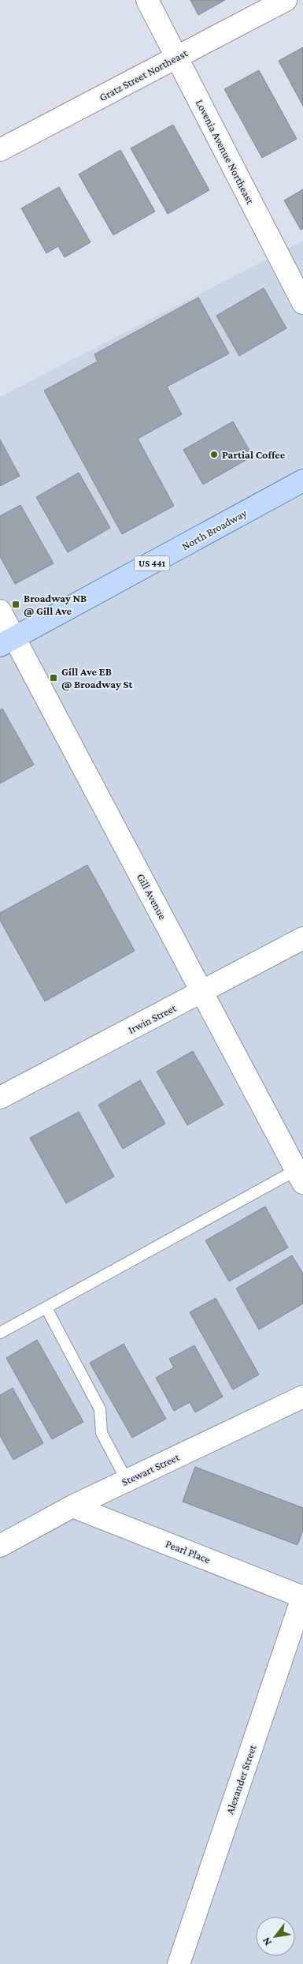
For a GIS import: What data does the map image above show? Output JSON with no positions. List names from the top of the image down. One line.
{"streets":{"main road":["North Broadway","US 441"],"street":["Gratz Street Northeast","Lovenia Avenue Northeast","Gill Avenue","Irwin Street","Stewart Street","Pearl Place","Alexander Street"]},"crossings":[["Gratz Street Northeast","Lovenia Avenue Northeast"],["North Broadway","Gill Avenue"],["Gill Avenue","Irwin Street"],["Stewart Street","Pearl Place"],["Pearl Place","Alexander Street"]],"places":{"other":["Partial Coffee"],"transit":["Broadway NB @ Gill Ave","Gill Ave EB @ Broadway St"]},"north":"bottom left"}
